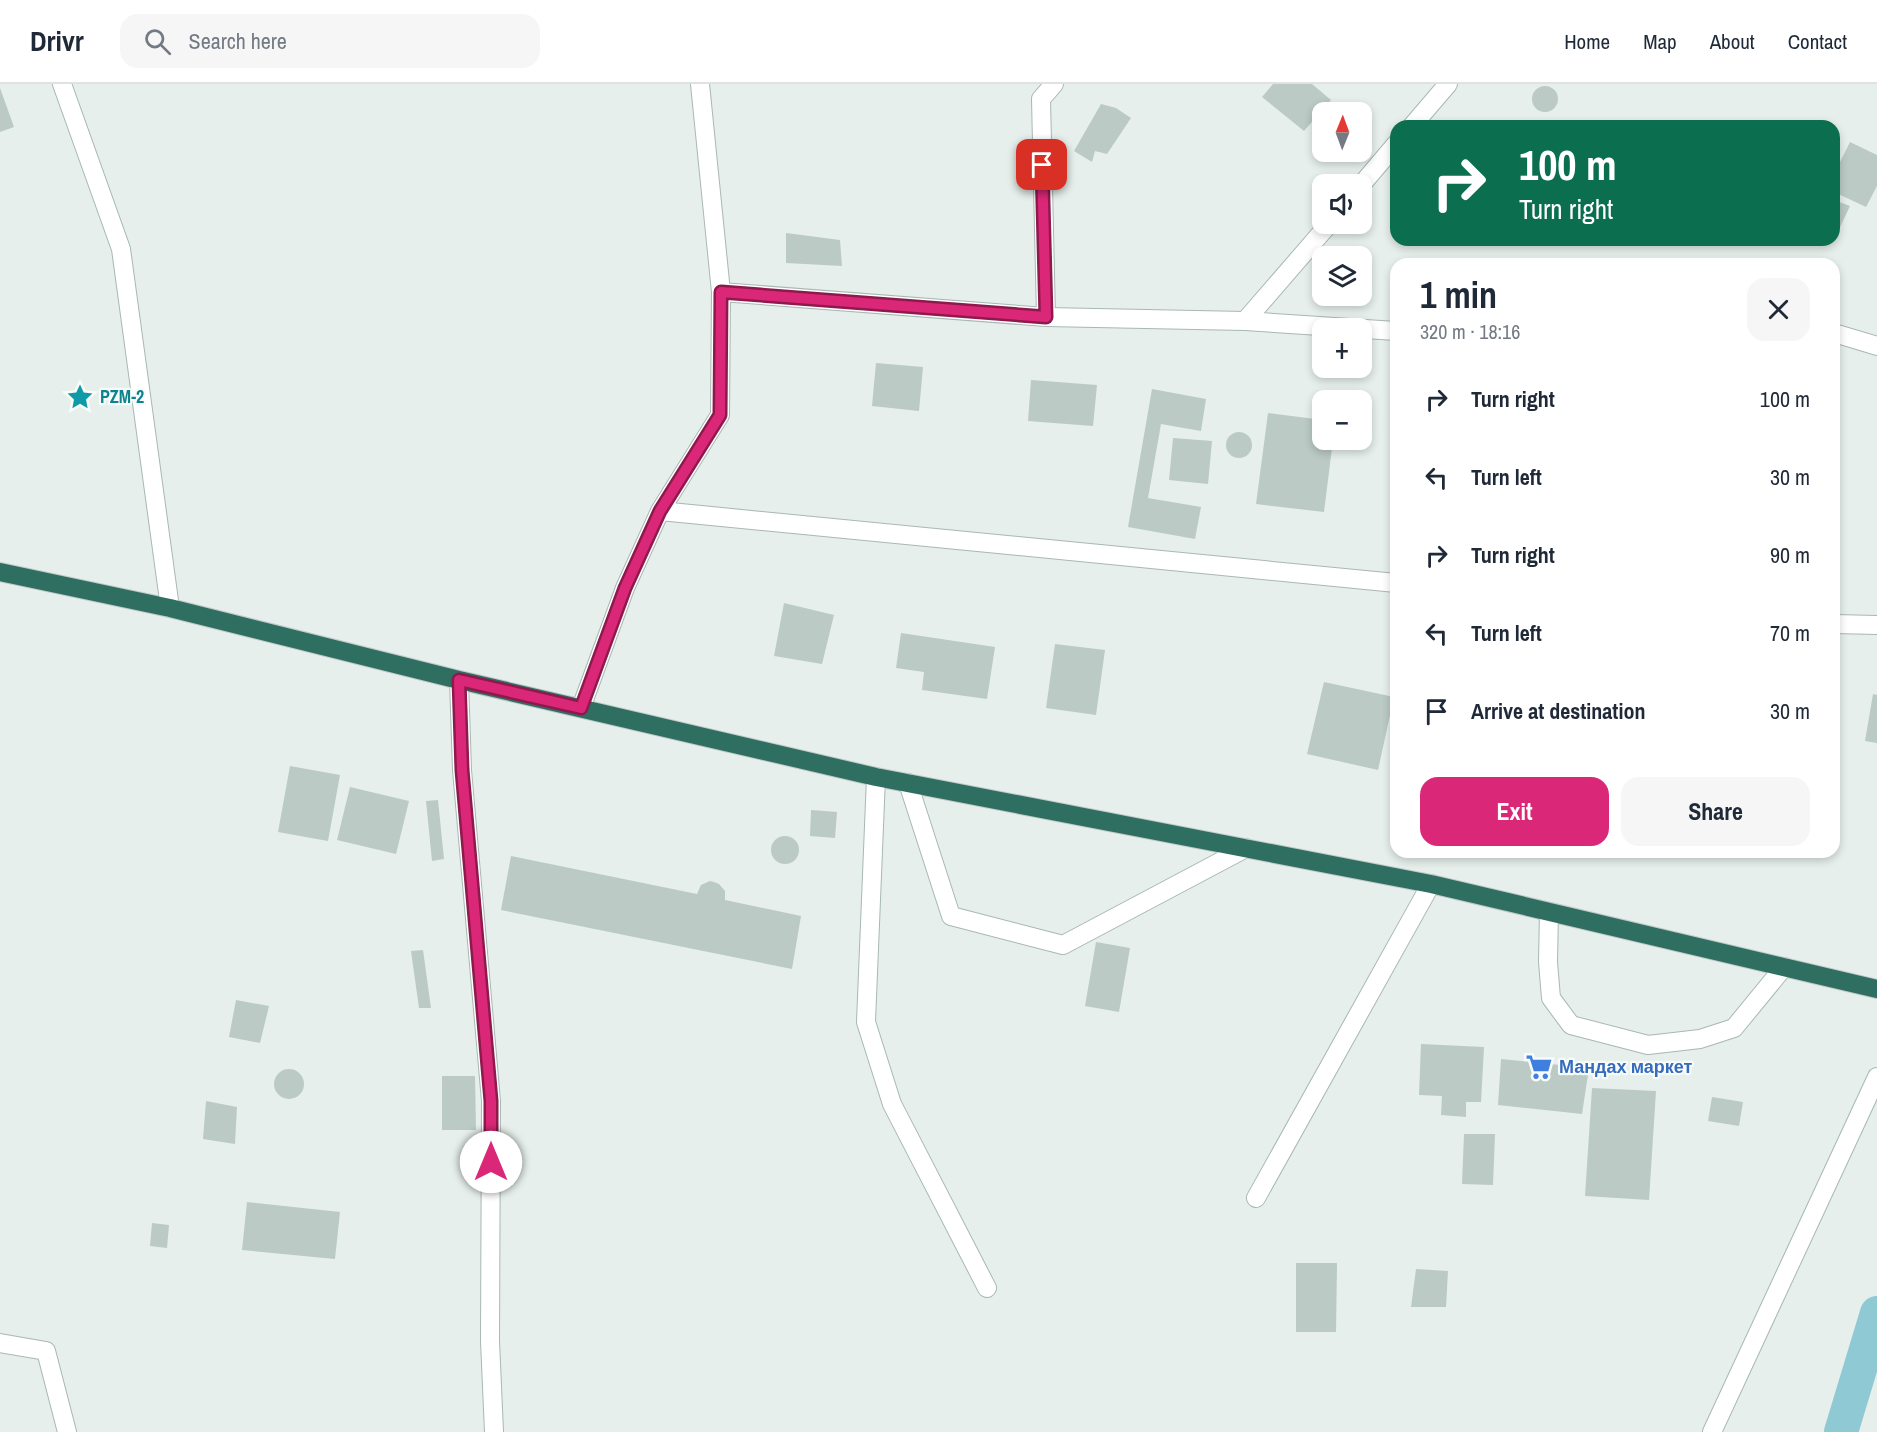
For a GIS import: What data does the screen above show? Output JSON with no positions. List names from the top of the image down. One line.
{"places":{"place":["PZM-2"],"supermarket":["Мандах маркет"]},"north":"top","page":{"header":"Drivr","search":"Search here","nav":["Home","Map","About","Contact"],"map_buttons":["+","−"],"turn":["100 m","Turn right"],"heading":["1 min","320 m · 18:16"],"list":[{"name":"Turn right","value":"100 m"},{"name":"Turn left","value":"30 m"},{"name":"Turn right","value":"90 m"},{"name":"Turn left","value":"70 m"},{"name":"Arrive at destination","value":"30 m"}],"buttons":["Exit","Share"]}}
